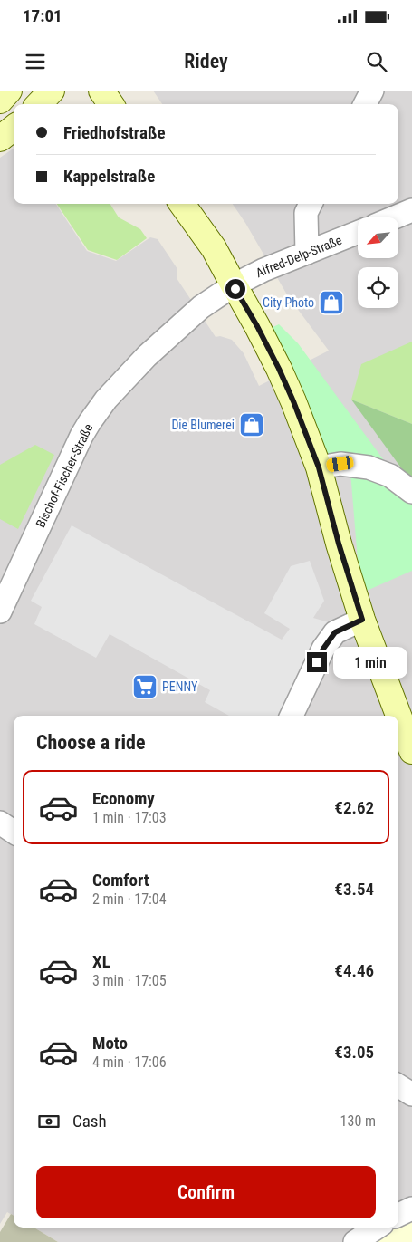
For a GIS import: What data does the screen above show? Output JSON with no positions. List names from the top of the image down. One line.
{"streets":{"street":["Alfred-Delp-Straße","Bischof-Fischer-Straße"]},"crossings":[["Alfred-Delp-Straße","Bischof-Fischer-Straße"]],"places":{"shop":["City Photo","Die Blumerei"],"supermarket":["PENNY"]},"north":"bottom left","page":{"status":"17:01","header":"Ridey","banner":["Friedhofstraße","Kappelstraße"],"bubble":"1 min","heading":"Choose a ride","list":[{"name":"Economy","note":"1 min · 17:03","value":"€2.62"},{"name":"Comfort","note":"2 min · 17:04","value":"€3.54"},{"name":"XL","note":"3 min · 17:05","value":"€4.46"},{"name":"Moto","note":"4 min · 17:06","value":"€3.05"}],"pay":["Cash","130 m"],"buttons":"Confirm"}}
